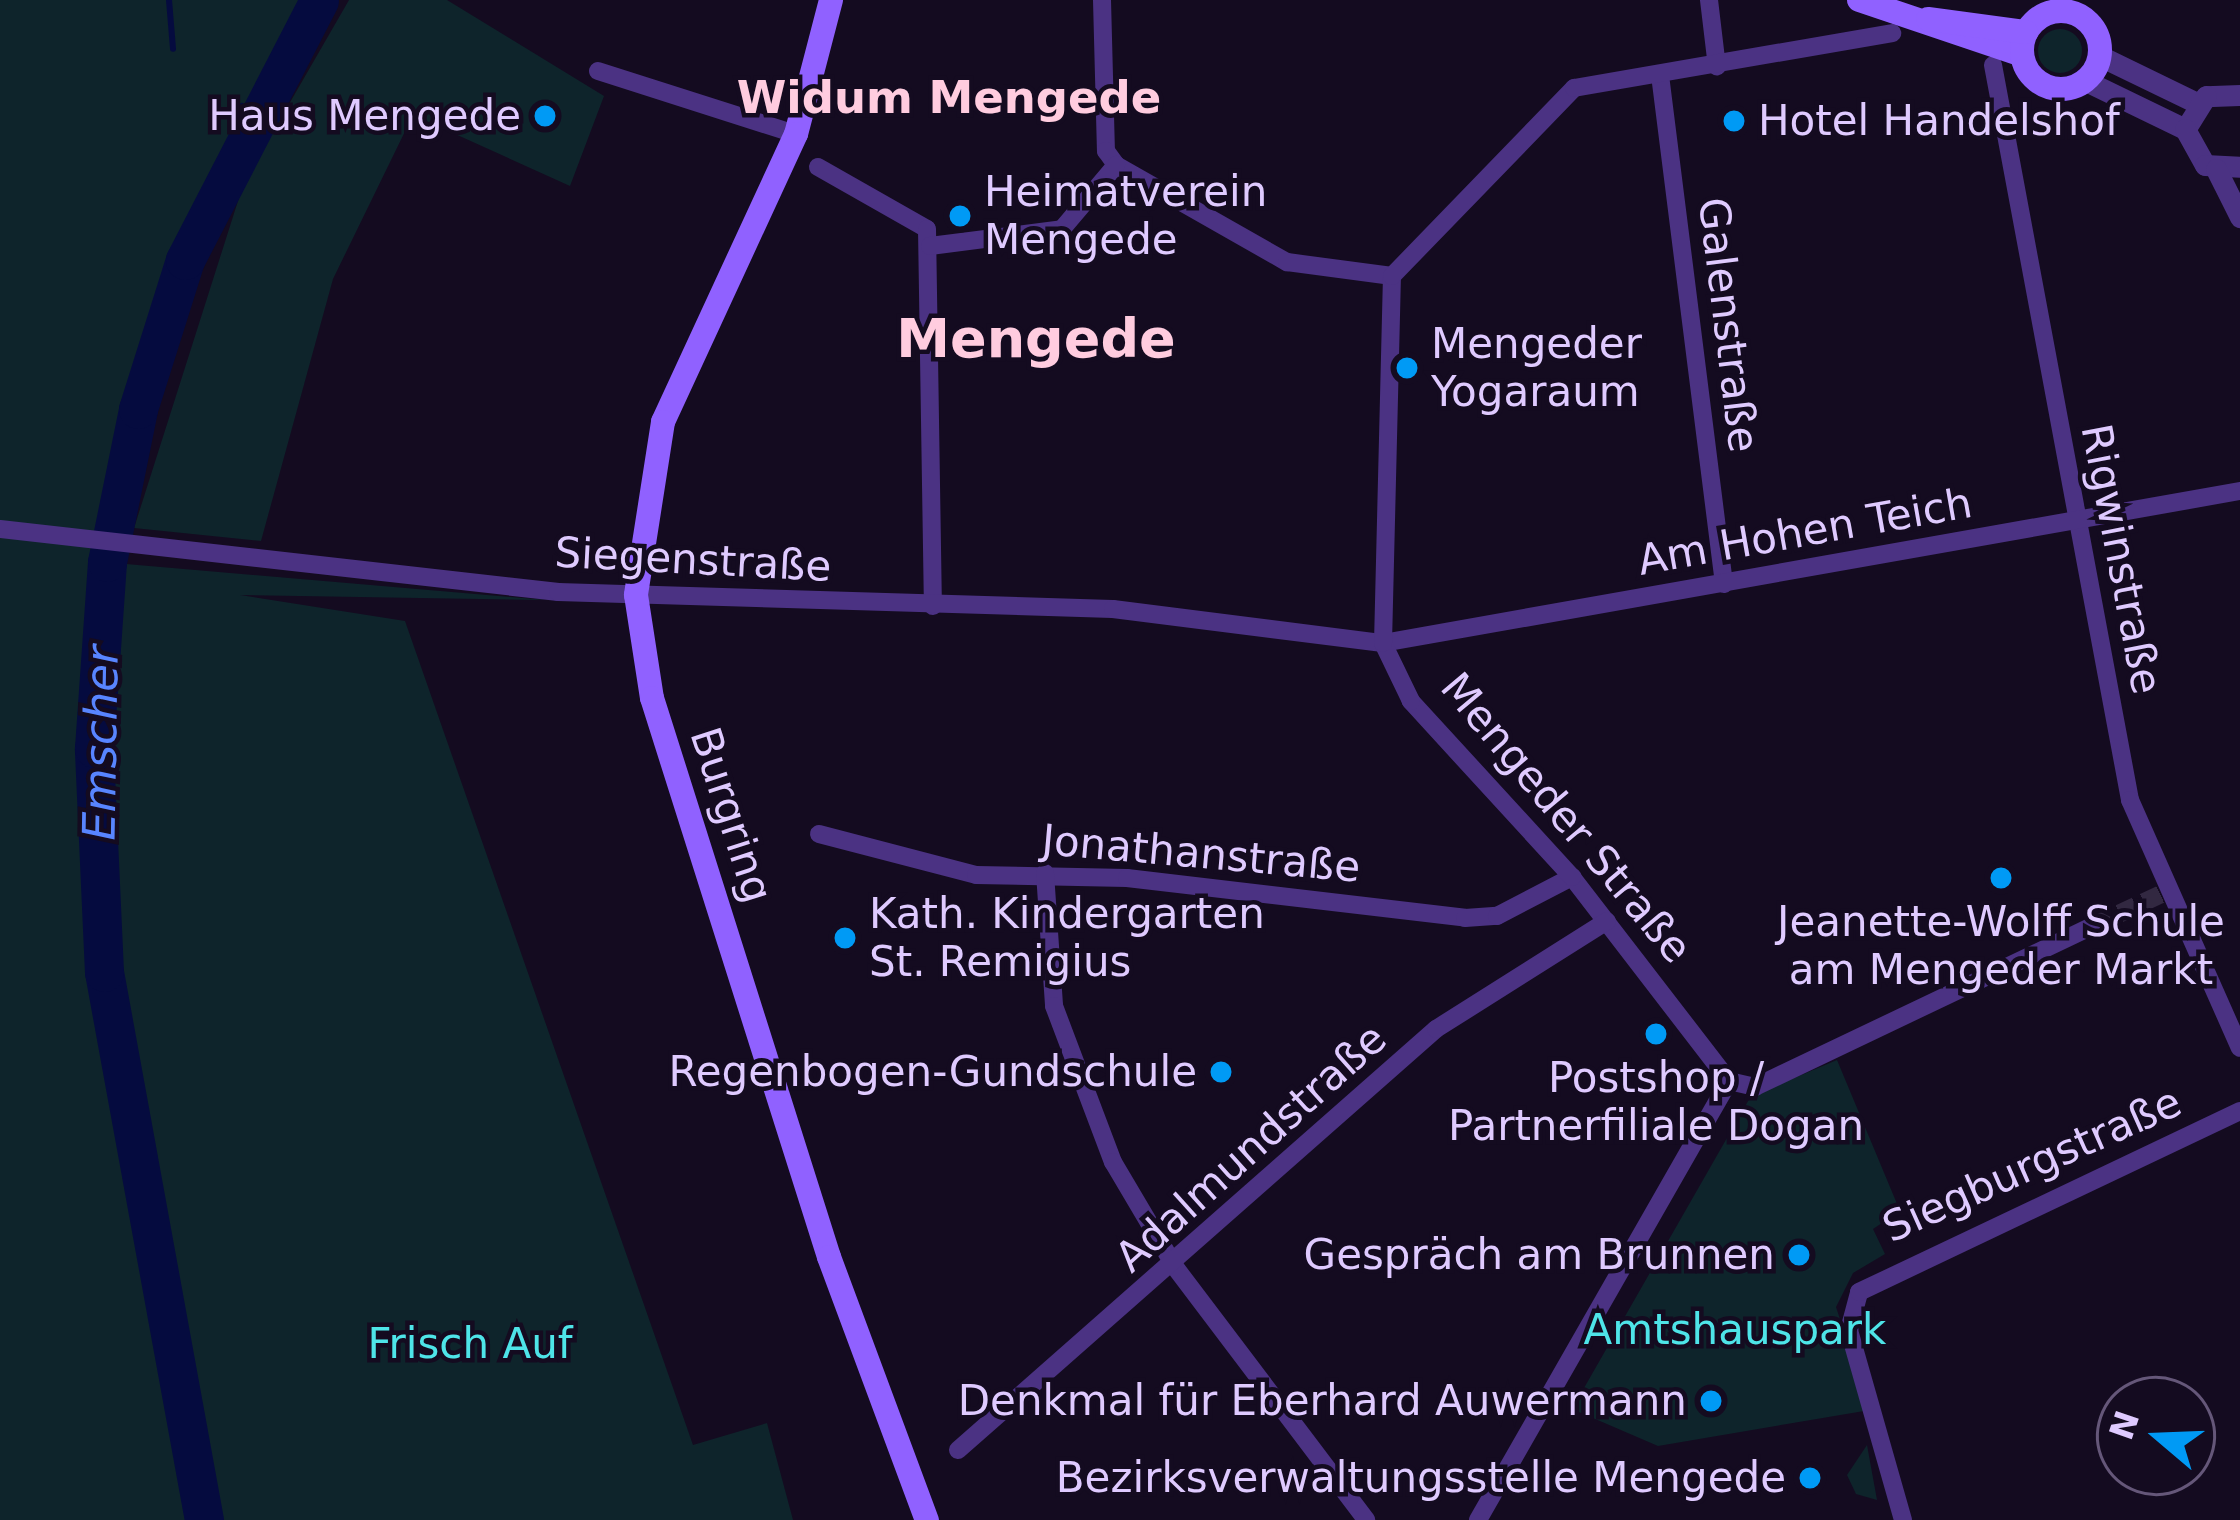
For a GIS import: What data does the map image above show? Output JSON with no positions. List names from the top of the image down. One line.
{"streets":{"main road":["Burgring"],"street":["Galenstraße","Am Hohen Teich","Rigwinstraße","Siegenstraße","Mengeder Straße","Jonathanstraße","Adalmundstraße","Siegburgstraße"]},"crossings":[["Galenstraße","Am Hohen Teich"],["Am Hohen Teich","Rigwinstraße"],["Am Hohen Teich","Siegenstraße"],["Am Hohen Teich","Mengeder Straße"],["Siegenstraße","Burgring"],["Siegenstraße","Mengeder Straße"],["Mengeder Straße","Jonathanstraße"],["Mengeder Straße","Adalmundstraße"]],"districts":["Widum Mengede","Mengede"],"water":["Emscher"],"parks":["Amtshauspark","Frisch Auf"],"places":["Haus Mengede","Hotel Handelshof","Heimatverein Mengede","Mengeder Yogaraum","Jeanette-Wolff Schule am Mengeder Markt","Kath. Kindergarten St. Remigius","Postshop / Partnerfiliale Dogan","Regenbogen-Gundschule","Gespräch am Brunnen","Denkmal für Eberhard Auwermann","Bezirksverwaltungsstelle Mengede"],"north":"left"}
